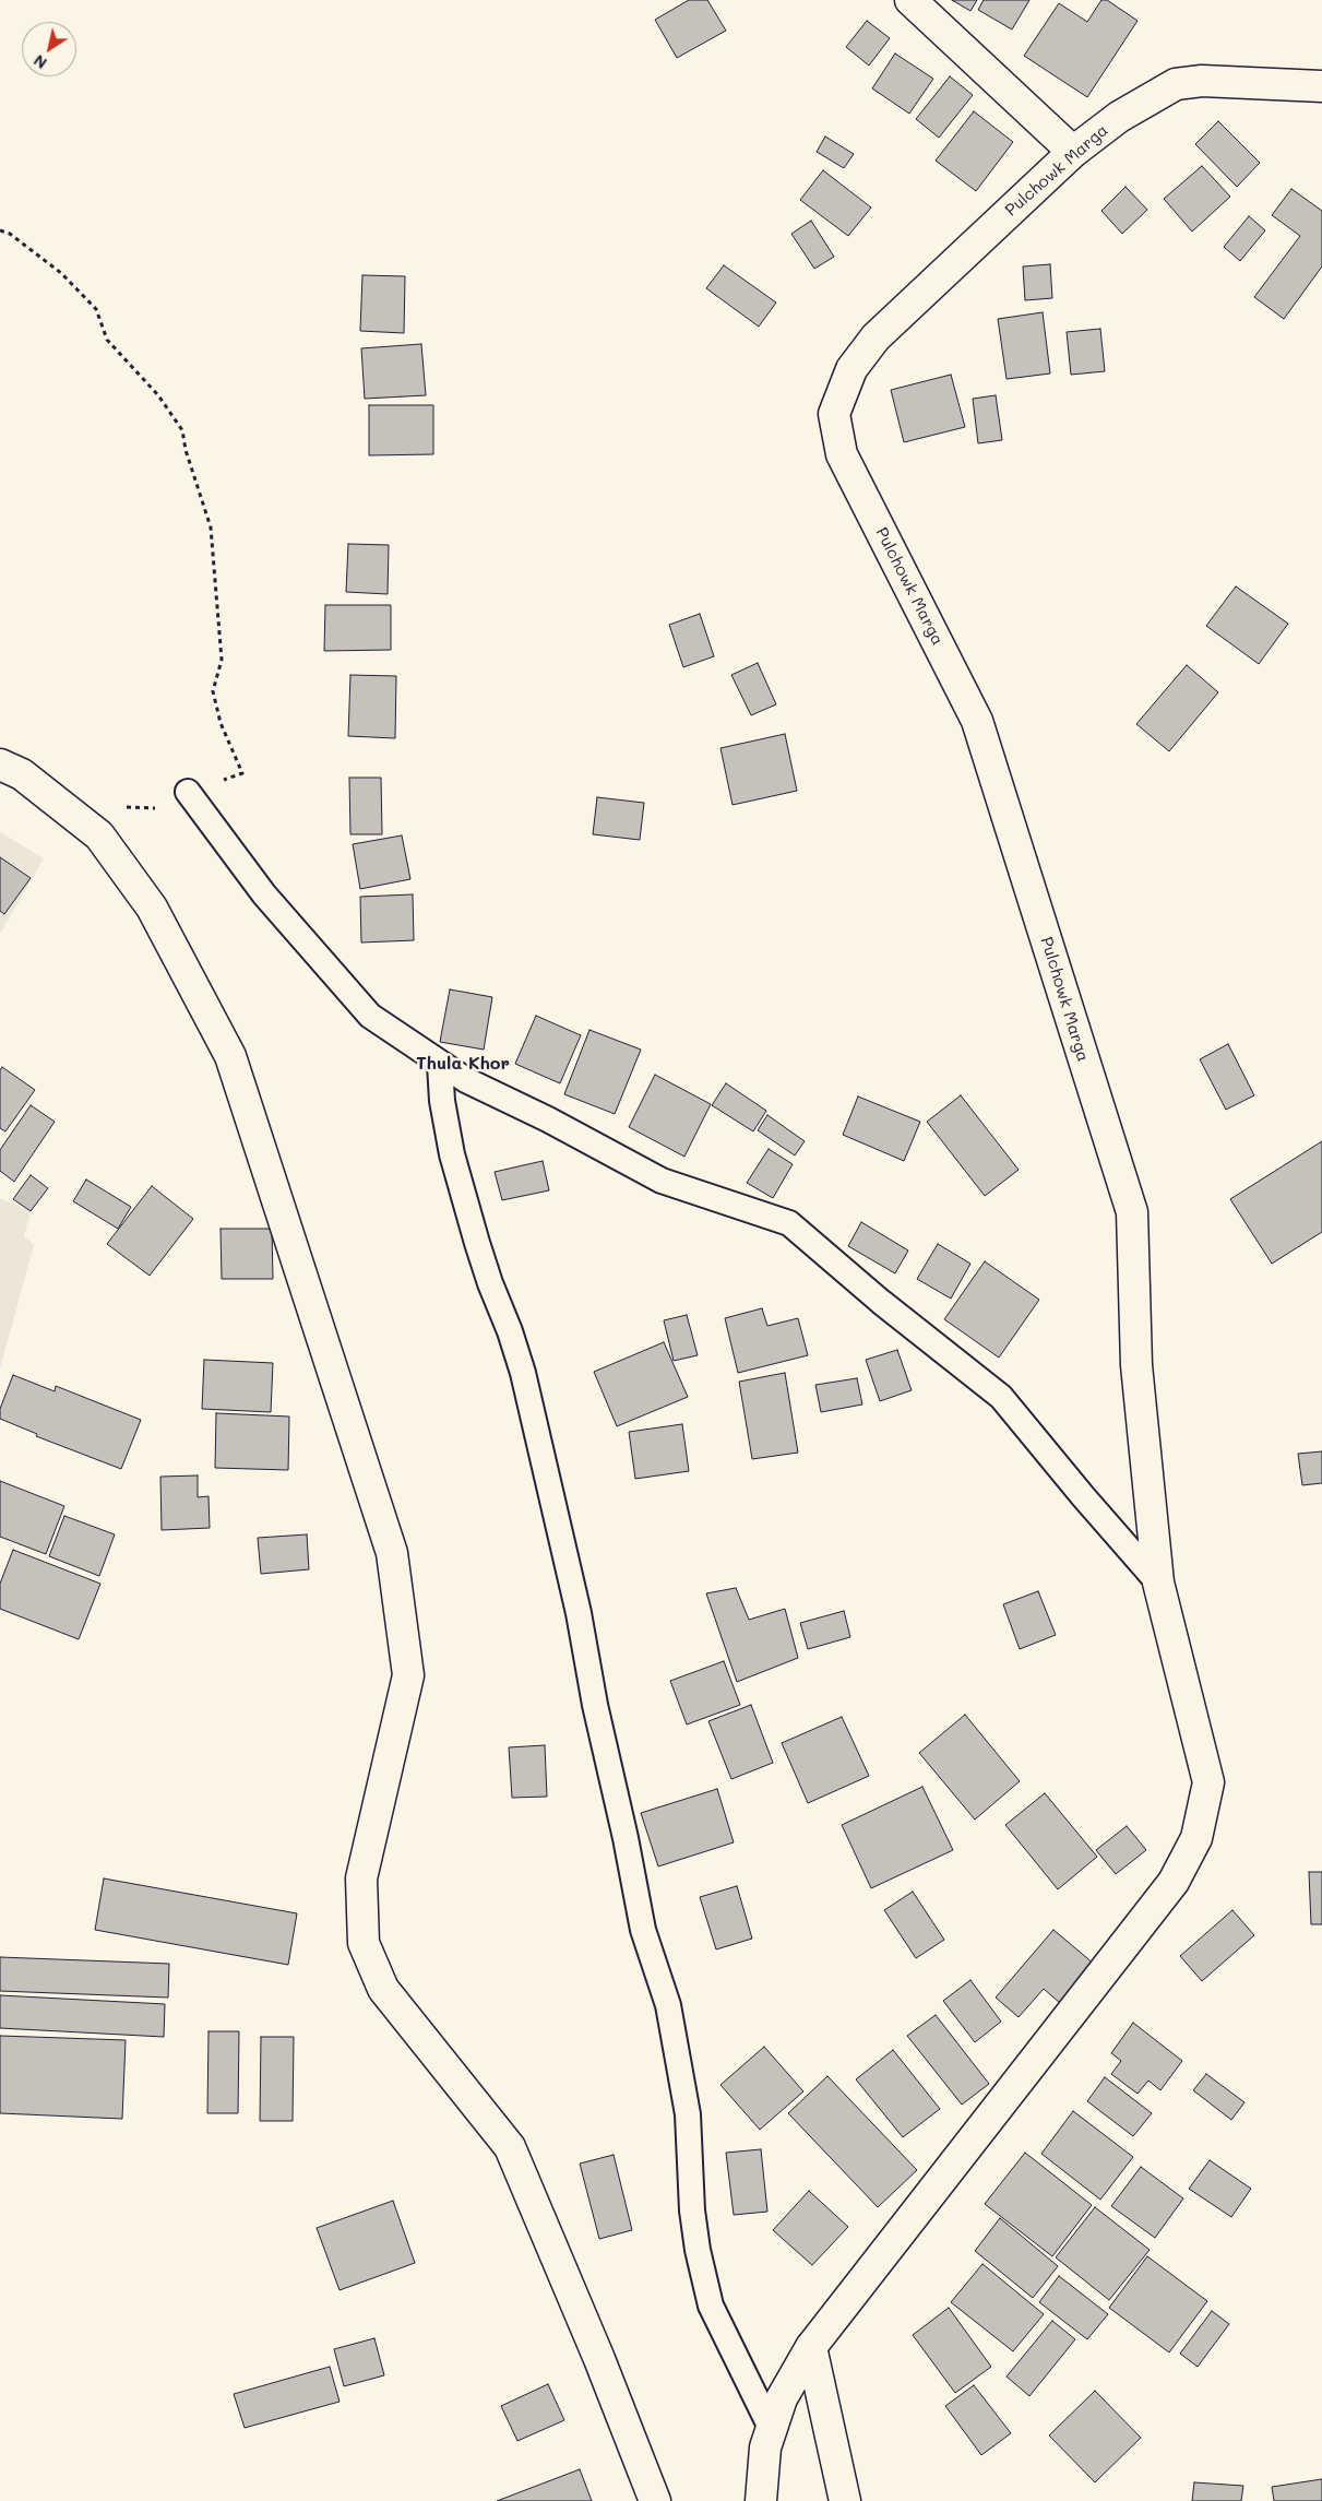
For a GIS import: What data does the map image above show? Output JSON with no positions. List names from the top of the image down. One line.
{"streets":{"main road":["Pulchowk Marga"]},"districts":["Thula Khor"],"north":"bottom left"}
